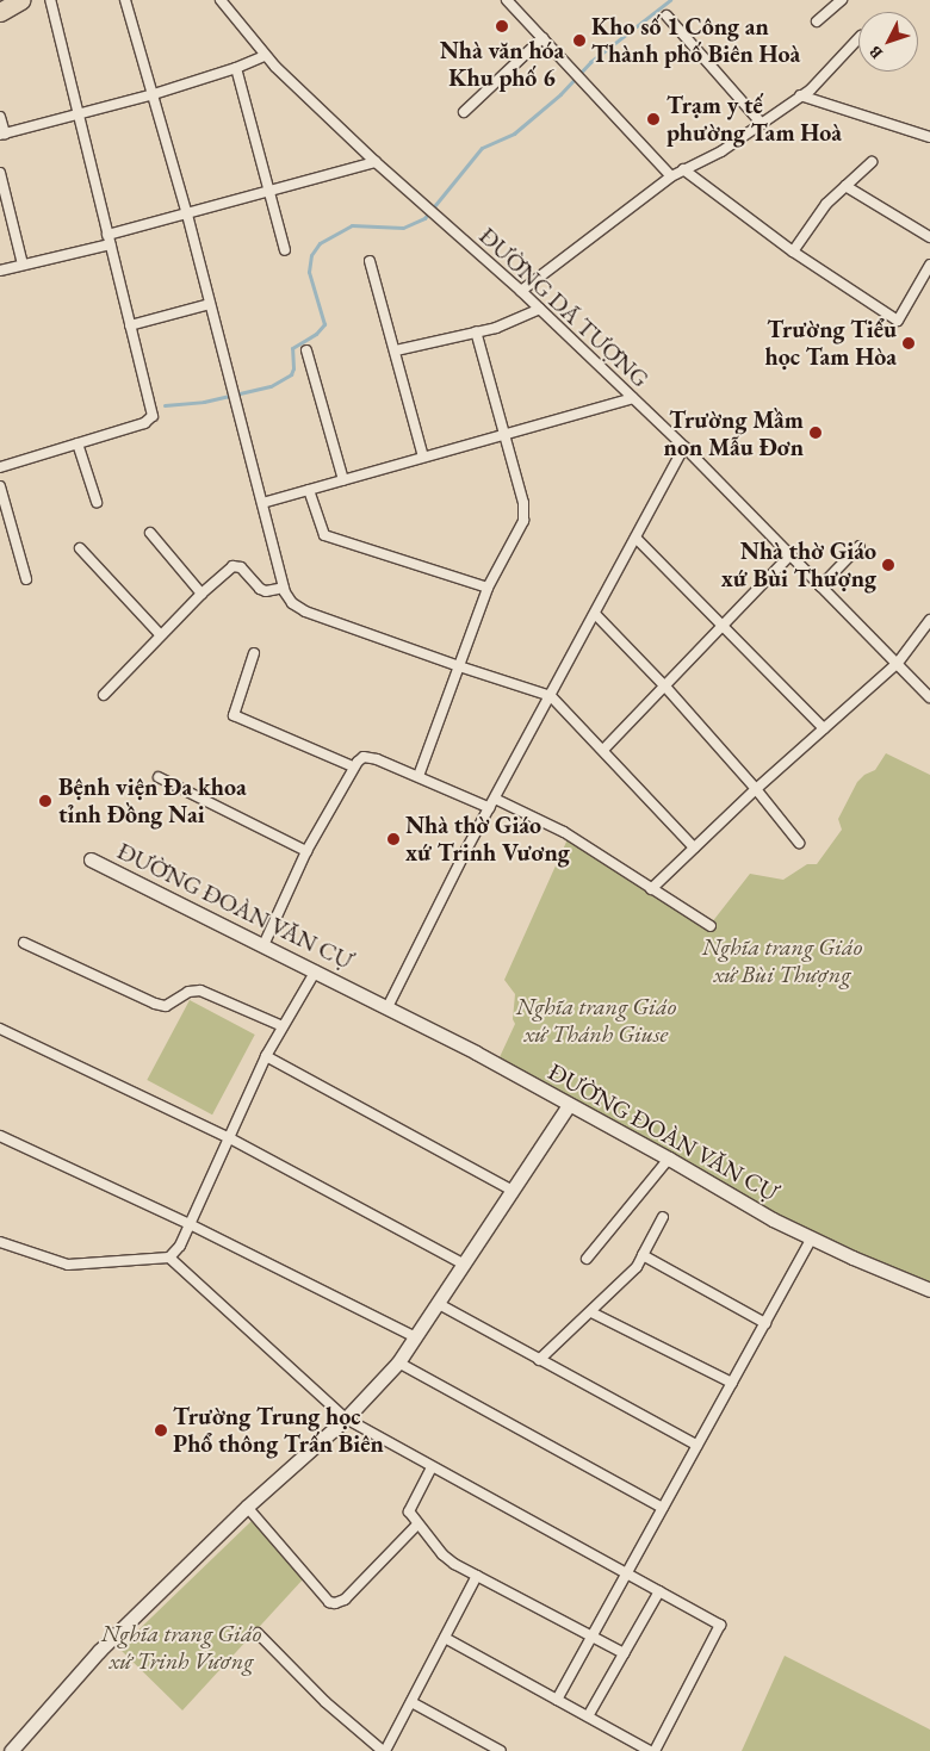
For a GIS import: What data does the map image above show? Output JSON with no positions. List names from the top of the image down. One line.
{"streets":{"street":["ĐƯỜNG DÃ TƯỢNG","ĐƯỜNG ĐOÀN VĂN CỰ"]},"parks":["Nghĩa trang Giáo xứ Bùi Thượng","Nghĩa trang Giáo xứ Thánh Giuse","Nghĩa trang Giáo xứ Trinh Vương"],"places":["Nhà văn hóa Khu phố 6","Kho số 1 Công an Thành phố Biên Hoà","Trạm y tế phường Tam Hoà","Trường Tiểu học Tam Hòa","Trường Mầm non Mẫu Đơn","Nhà thờ Giáo xứ Bùi Thượng","Bệnh viện Đa khoa tỉnh Đồng Nai","Nhà thờ Giáo xứ Trinh Vương","Trường Trung học Phổ thông Trấn Biên"],"north":"bottom left"}
